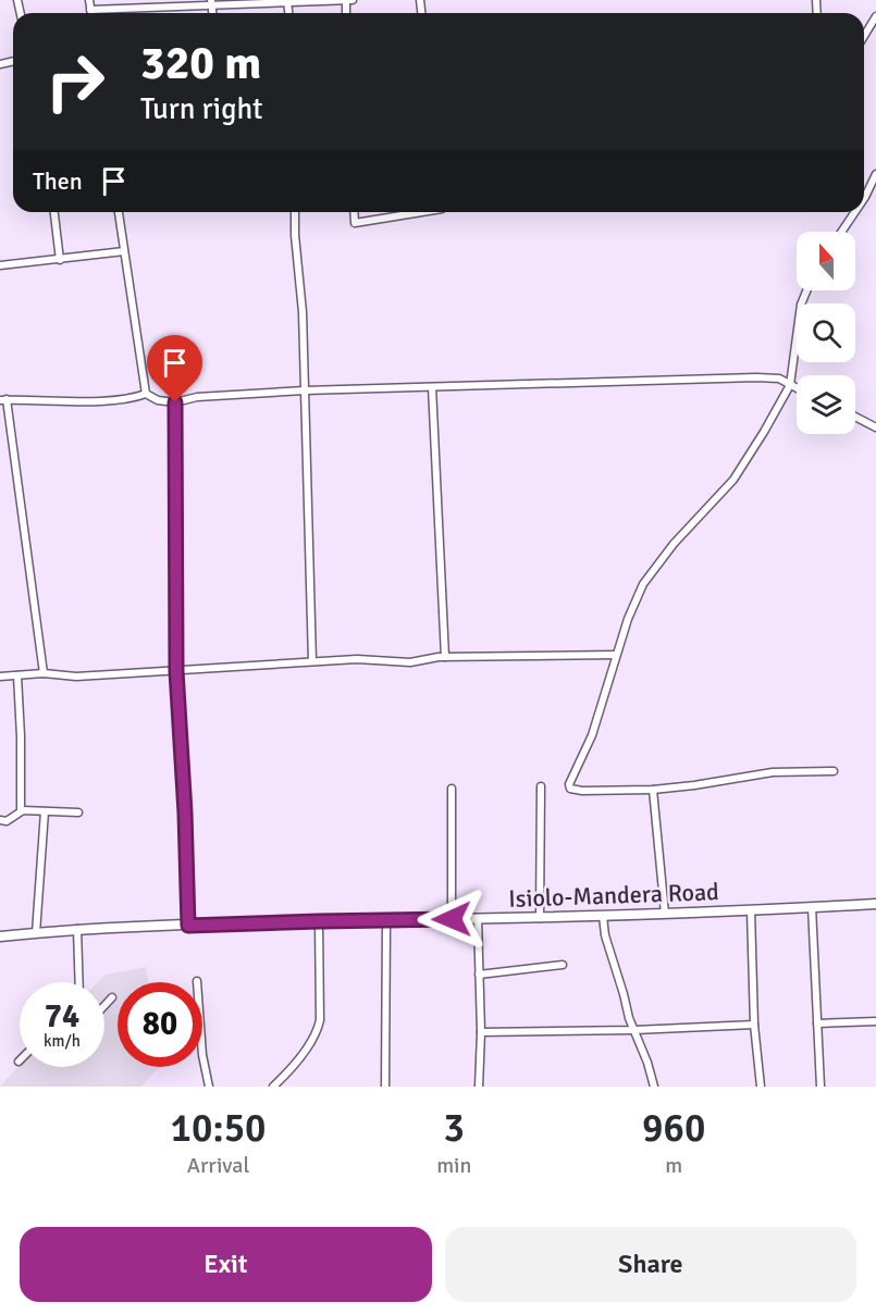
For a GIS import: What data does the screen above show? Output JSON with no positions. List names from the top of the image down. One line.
{"streets":{"highway":["Isiolo-Mandera Road"]},"north":"top","page":{"turn":["320 m","Turn right"],"then":"Then","speed":"74 km/h","limit":"80","eta":["10:50","Arrival","3","min","960","m"],"buttons":["Exit","Share"]}}
